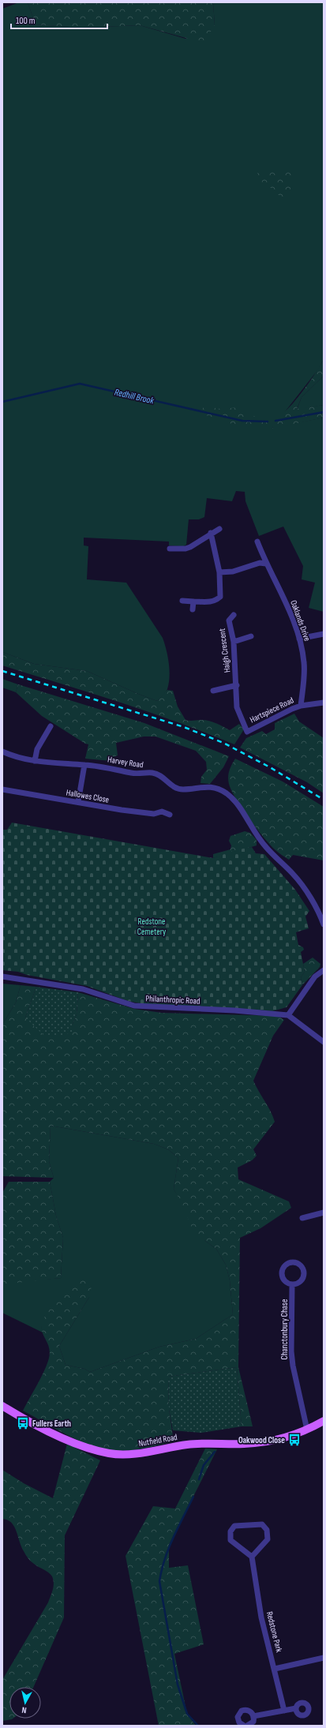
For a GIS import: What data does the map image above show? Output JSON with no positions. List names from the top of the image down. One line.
{"streets":{"main road":["Nutfield Road"],"street":["Oaklands Drive","Haigh Crescent","Hartspiece Road","Harvey Road","Hallowes Close","Philanthropic Road","Chanctonbury Chase","Redstone Park"]},"crossings":[["Oaklands Drive","Hartspiece Road"],["Haigh Crescent","Hartspiece Road"],["Chanctonbury Chase","Nutfield Road"]],"water":["Redhill Brook"],"parks":["Redstone Cemetery"],"places":{"bus stop":["Fullers Earth","Oakwood Close"]},"scale_bar":"100 m","north":"bottom"}
